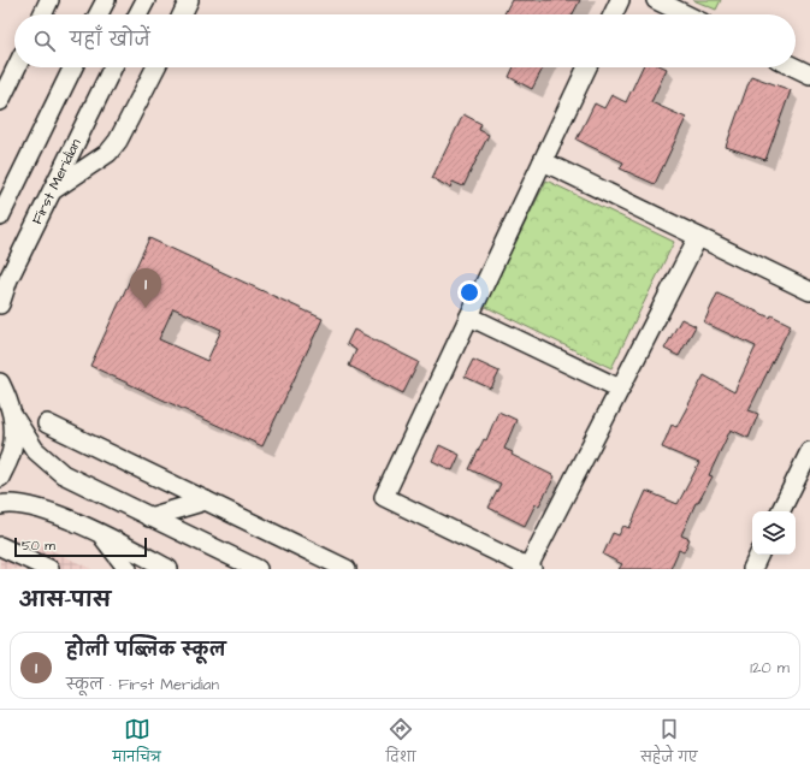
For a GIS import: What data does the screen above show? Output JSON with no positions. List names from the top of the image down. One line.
{"streets":{"street":["First Meridian"]},"scale_bar":"50 m","page":{"search":"यहाँ खोजें","pins":"1","scale":"50 m","heading":"आस-पास","list":[{"mark":"1","name":"होली पब्लिक स्कूल","note":"स्कूल · First Meridian","value":"120 m"}],"nav":["मानचित्र","दिशा","सहेजे गए"]}}
